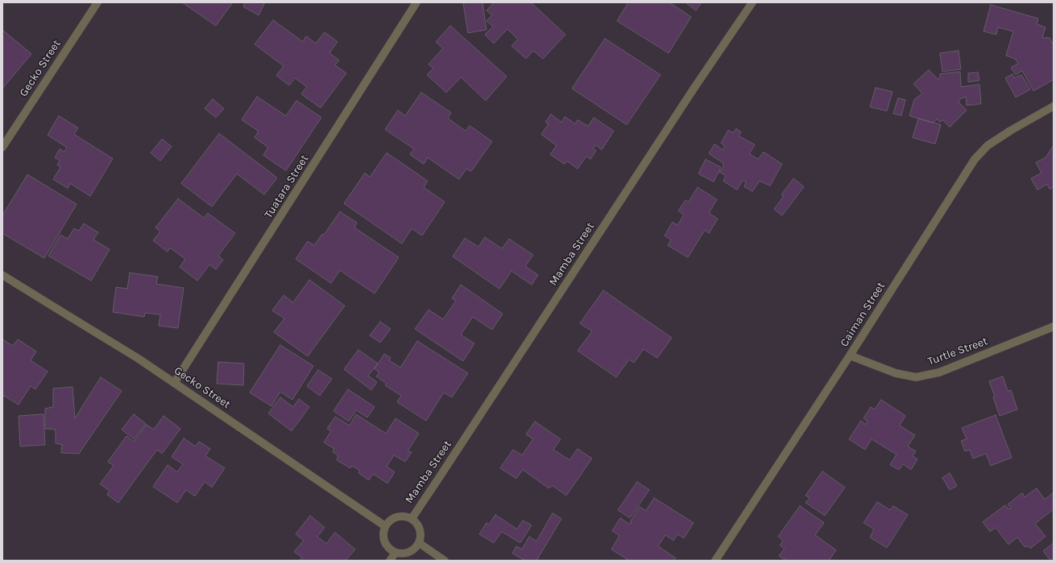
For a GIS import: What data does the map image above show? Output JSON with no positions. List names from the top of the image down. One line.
{"streets":{"street":["Gecko Street","Tuatara Street","Mamba Street","Caiman Street","Turtle Street"]},"crossings":[["Gecko Street","Tuatara Street"],["Gecko Street","Mamba Street"],["Caiman Street","Turtle Street"]]}
